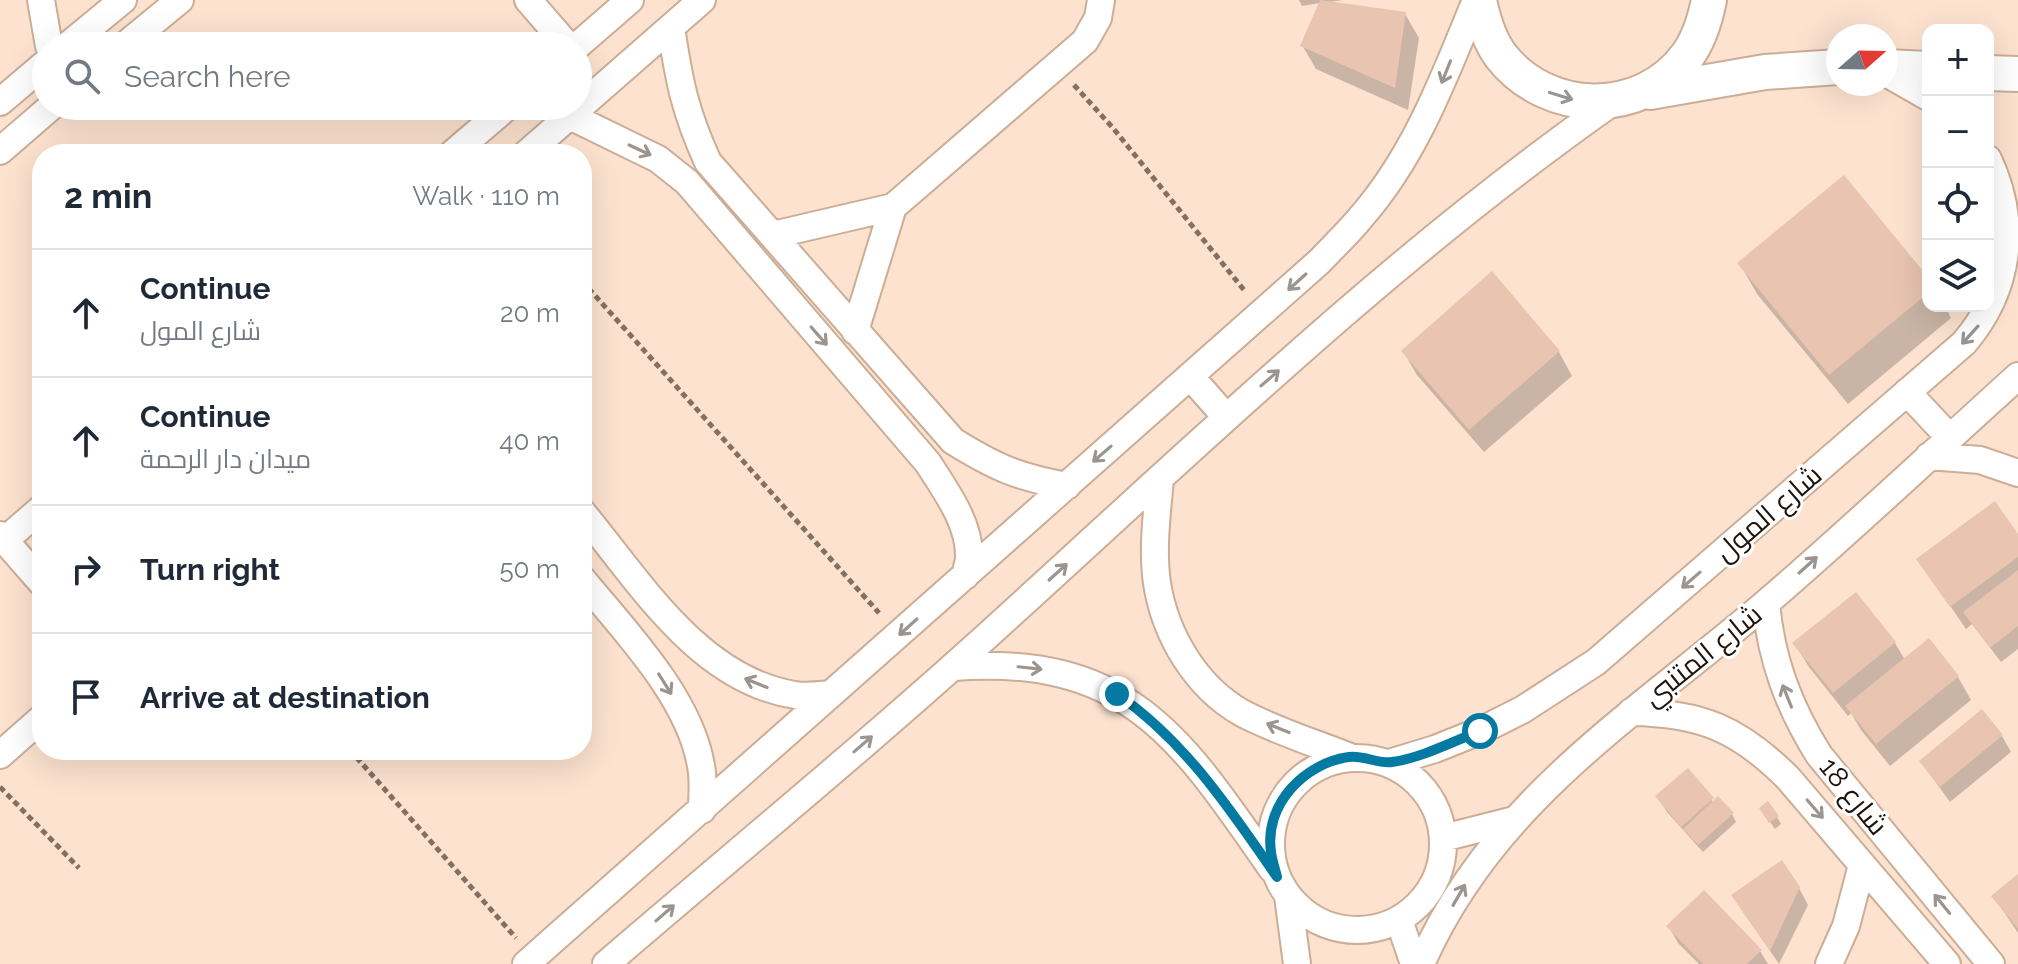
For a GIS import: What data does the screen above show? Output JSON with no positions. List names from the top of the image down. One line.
{"streets":{"street":["شارع المول","شارع المتنبي","شارع 18"]},"crossings":[["شارع المتنبي","شارع 18"]],"one_way":["شارع المول","شارع المتنبي"],"north":"right","page":{"map_buttons":["+","−"],"search":"Search here","heading":["2 min","Walk · 110 m"],"list":[["Continue","شارع المول","20 m"],["Continue","ميدان دار الرحمة","40 m"],["Turn right","50 m"],"Arrive at destination"]}}
